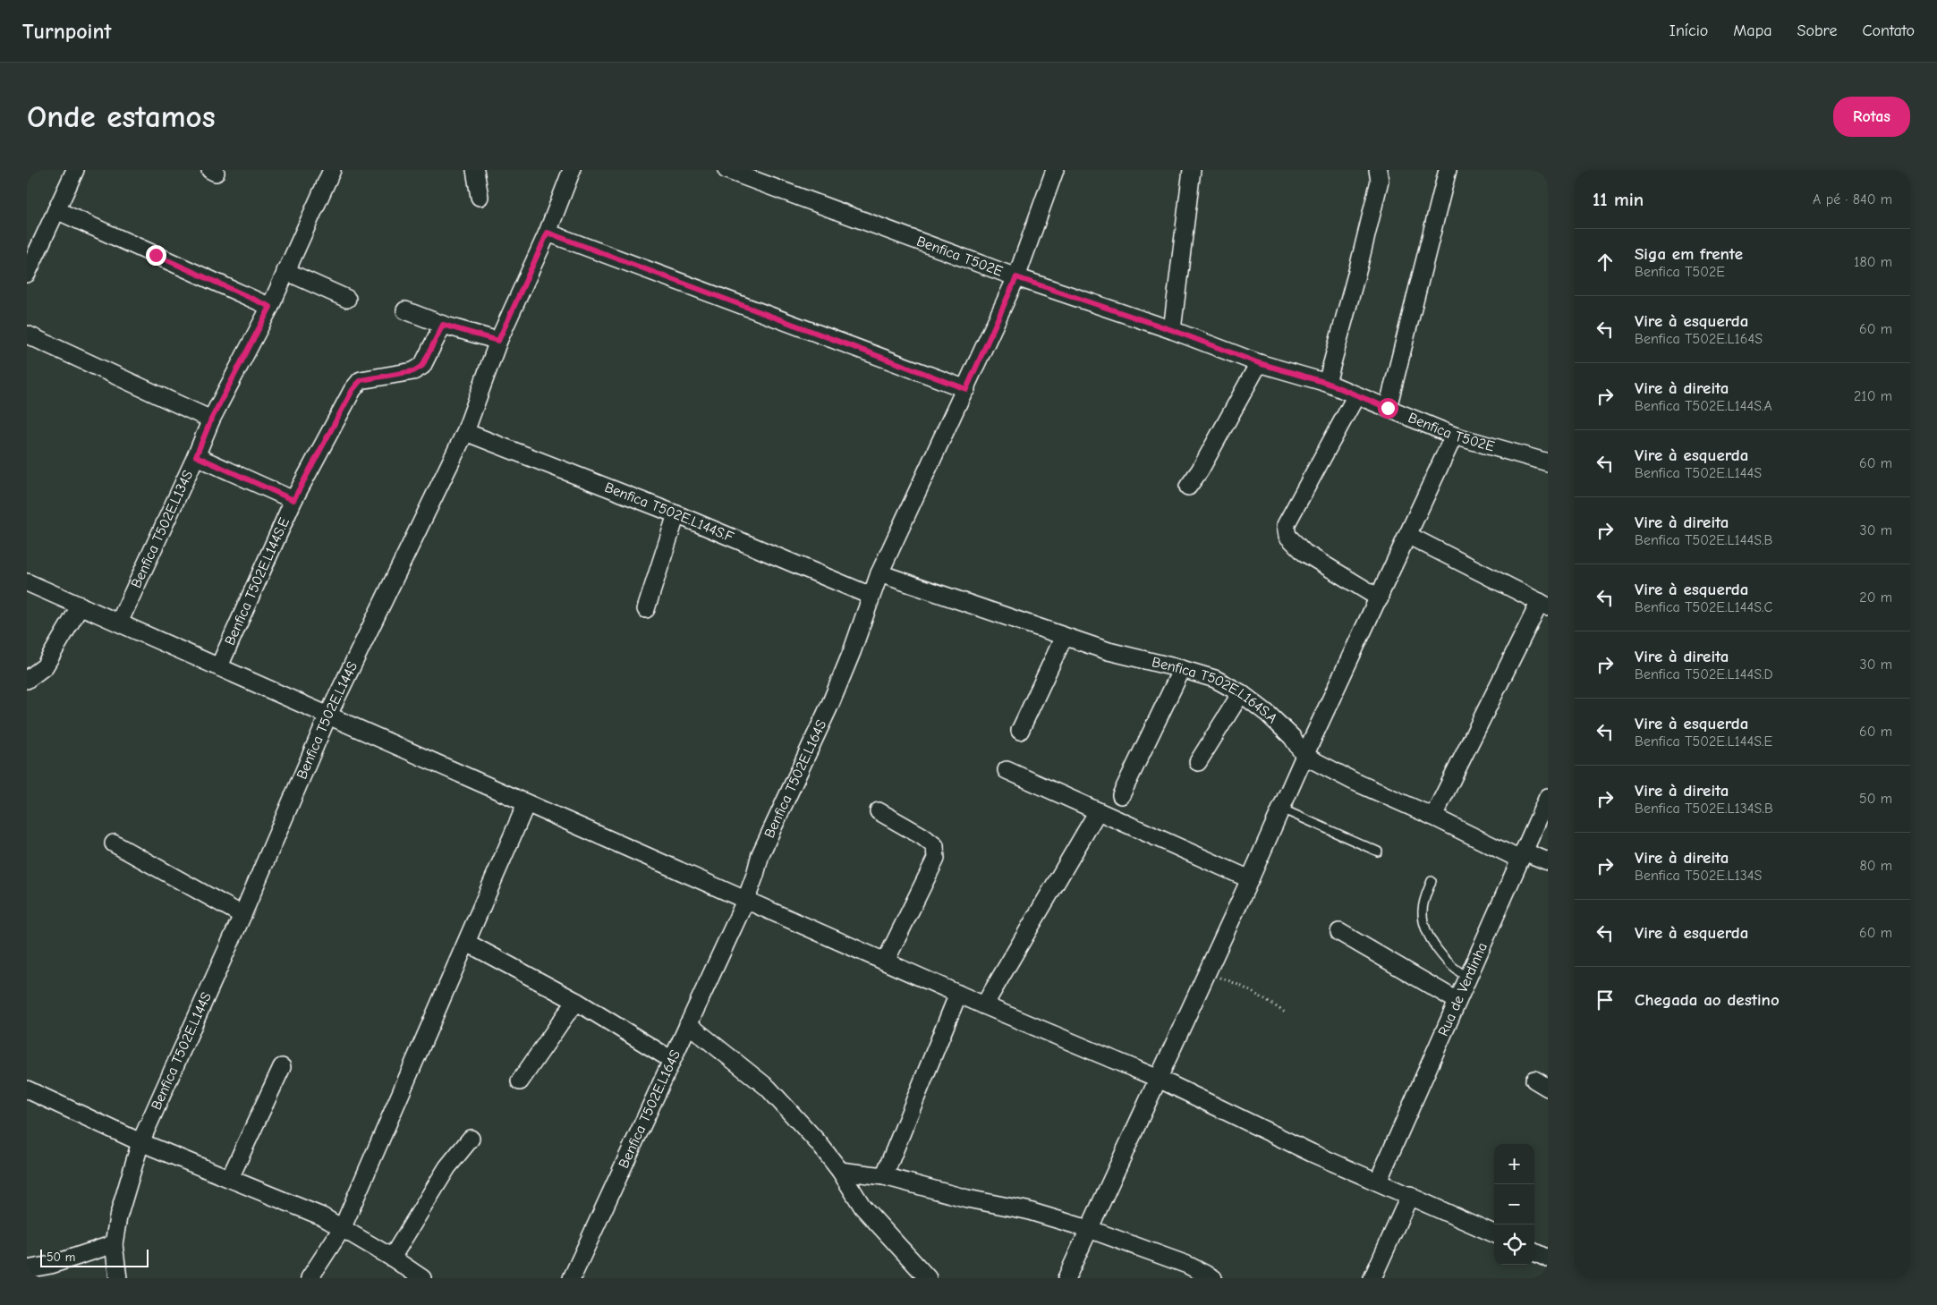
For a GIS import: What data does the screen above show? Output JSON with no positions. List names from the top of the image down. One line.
{"streets":{"street":["Benfica T502E","Benfica T502E.L144S.F","Benfica T502E.L134S","Benfica T502E.L144S.E","Benfica T502E.L164S.A","Benfica T502E.L144S","Benfica T502E.L164S","Rua de Verdinha"]},"crossings":[["Benfica T502E","Benfica T502E.L164S"],["Benfica T502E.L144S.F","Benfica T502E.L144S"],["Benfica T502E.L144S.F","Benfica T502E.L164S"],["Benfica T502E.L164S.A","Benfica T502E.L164S"],["Benfica T502E.L164S.A","Rua de Verdinha"]],"scale_bar":"50 m","page":{"header":"Turnpoint","nav":["Início","Mapa","Sobre","Contato"],"buttons":"Rotas","title":"Onde estamos","heading":["11 min","A pé · 840 m"],"list":[["Siga em frente","Benfica T502E","180 m"],["Vire à esquerda","Benfica T502E.L164S","60 m"],["Vire à direita","Benfica T502E.L144S.A","210 m"],["Vire à esquerda","Benfica T502E.L144S","60 m"],["Vire à direita","Benfica T502E.L144S.B","30 m"],["Vire à esquerda","Benfica T502E.L144S.C","20 m"],["Vire à direita","Benfica T502E.L144S.D","30 m"],["Vire à esquerda","Benfica T502E.L144S.E","60 m"],["Vire à direita","Benfica T502E.L134S.B","50 m"],["Vire à direita","Benfica T502E.L134S","80 m"],["Vire à esquerda","60 m"],"Chegada ao destino"],"map_buttons":["+","−"],"scale":"50 m"}}
